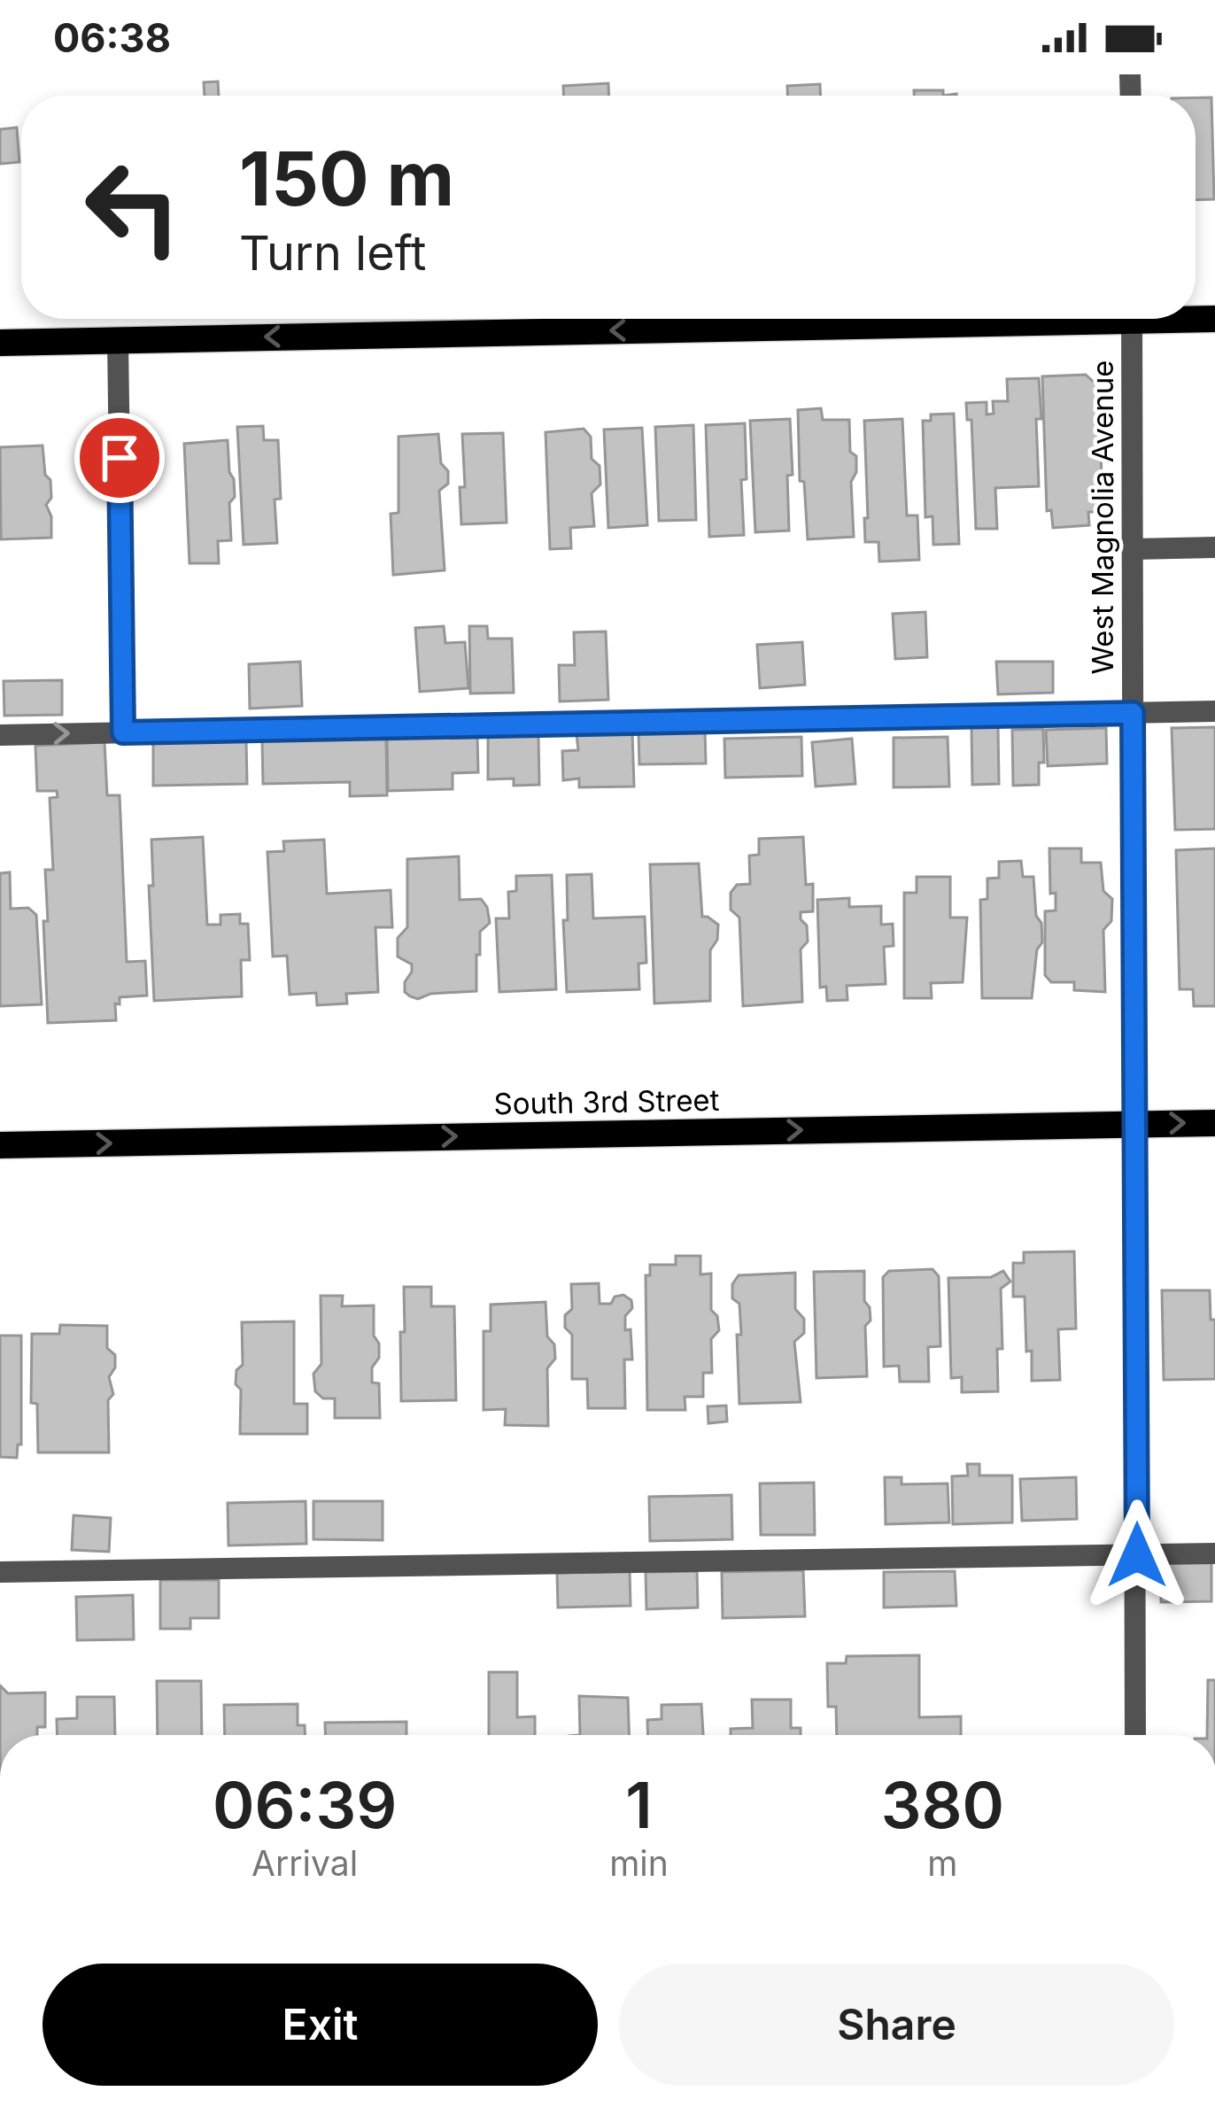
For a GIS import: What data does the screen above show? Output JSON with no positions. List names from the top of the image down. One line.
{"streets":{"main road":["South 3rd Street"],"street":["West Magnolia Avenue"]},"crossings":[["West Magnolia Avenue","South 3rd Street"]],"one_way":["South 3rd Street"],"page":{"status":"06:38","turn":["150 m","Turn left"],"eta":["06:39","Arrival","1","min","380","m"],"buttons":["Exit","Share"]}}
